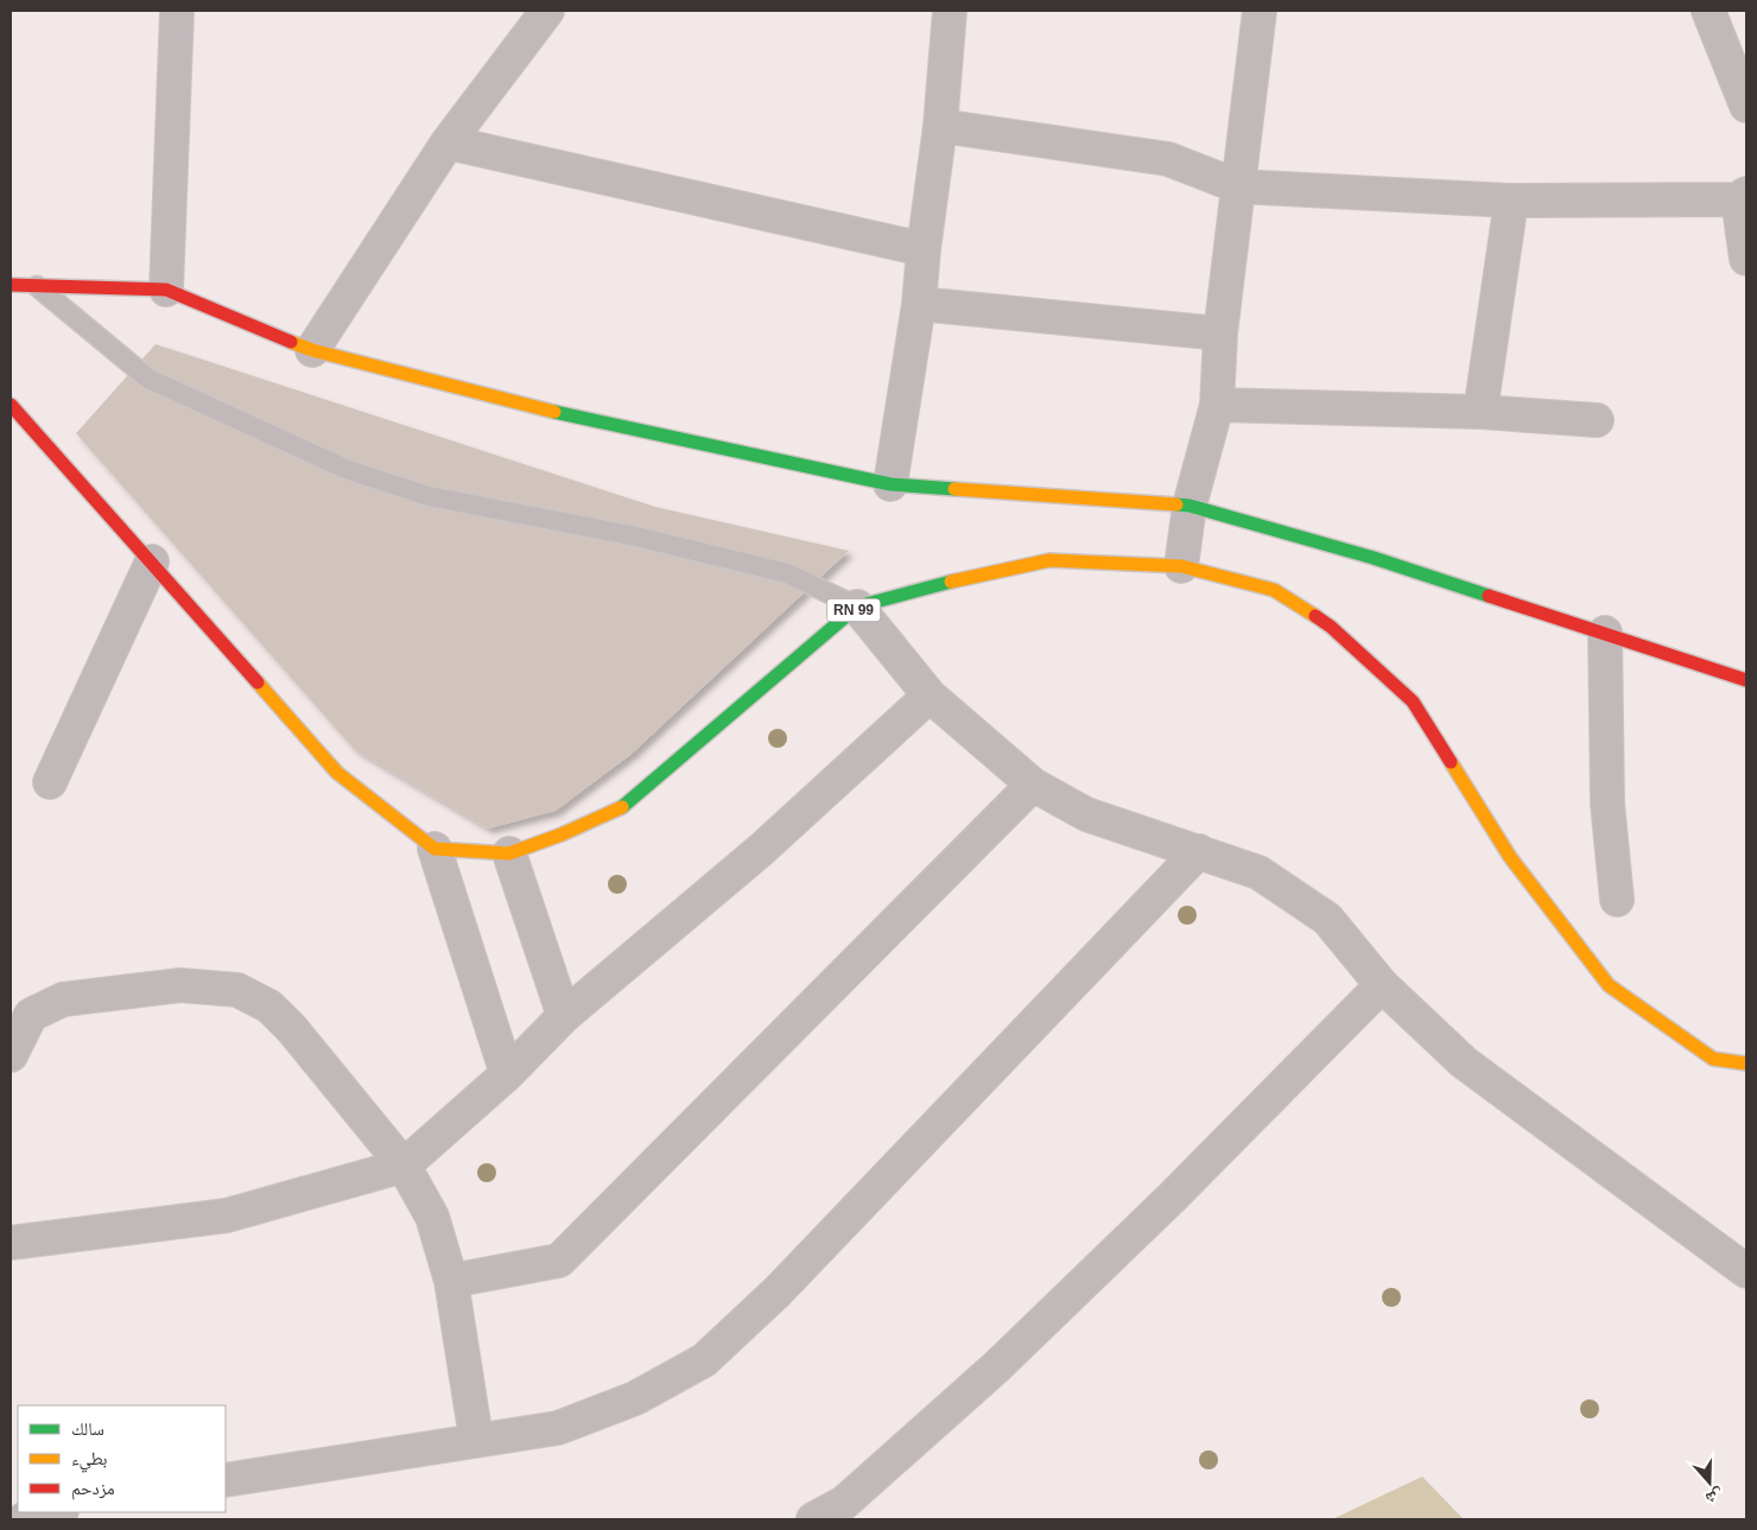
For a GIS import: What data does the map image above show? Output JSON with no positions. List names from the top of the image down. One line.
{"streets":{"main road":["RN 99"]},"legend":["سالك","بطيء","مزدحم"],"north":"bottom"}
